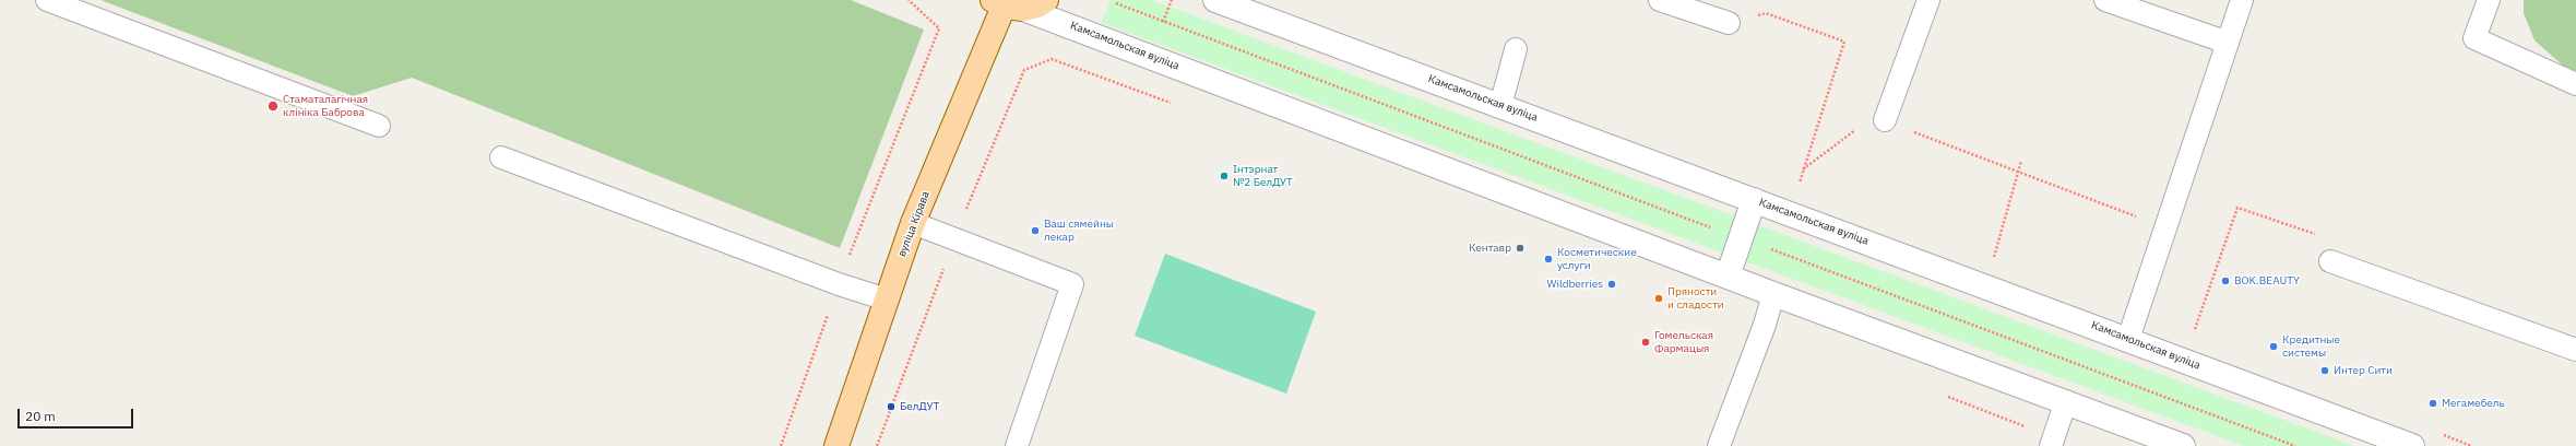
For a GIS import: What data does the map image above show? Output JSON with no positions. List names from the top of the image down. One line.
{"streets":{"main road":["вуліца Кірава"],"street":["Камсамольская вуліца"]},"crossings":[["Камсамольская вуліца","вуліца Кірава"]],"places":["Стаматалагічная клініка Баброва","Інтэрнат №2 БелДУТ","Ваш сямейны лекар","Кентавр","Косметические услуги","BOK.BEAUTY","Wildberries","Пряности и сладости","Гомельская Фармацыя","Кредитные системы","Интер Сити","Мегамебель","БелДУТ"],"scale_bar":"20 m"}
